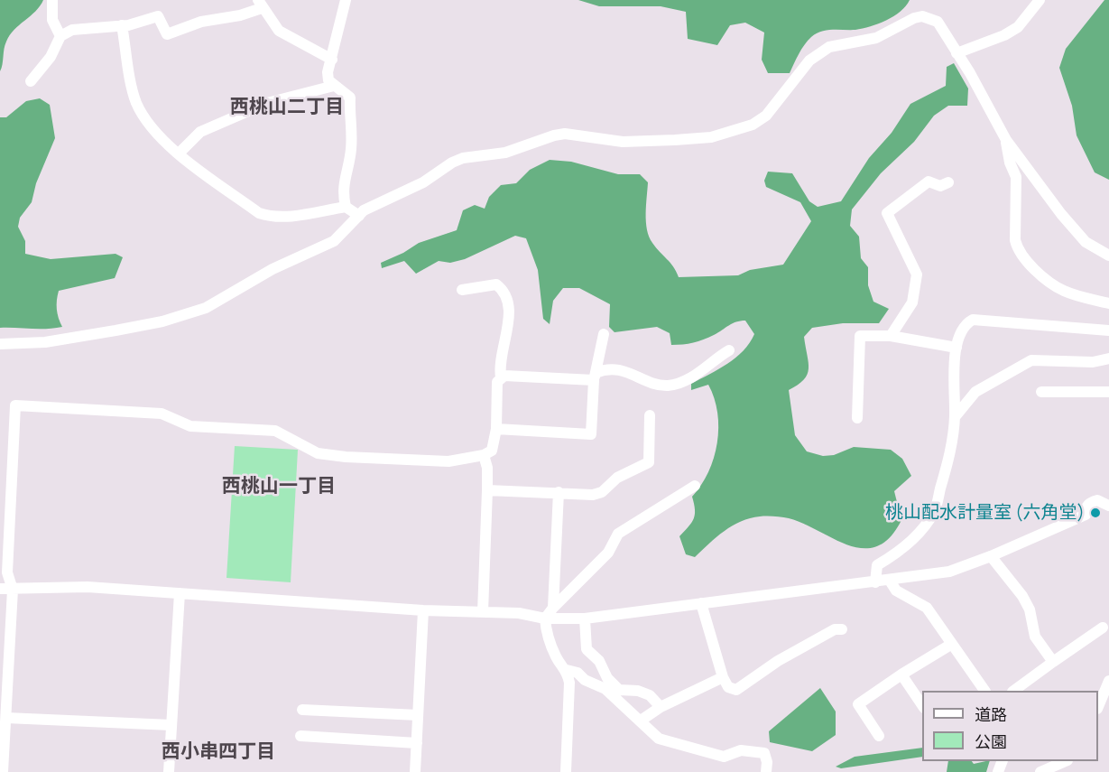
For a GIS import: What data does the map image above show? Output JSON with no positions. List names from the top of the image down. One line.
{"districts":["西桃山二丁目","西桃山一丁目","西小串四丁目"],"places":["桃山配水計量室 (六角堂)"],"legend":["道路","公園"]}
